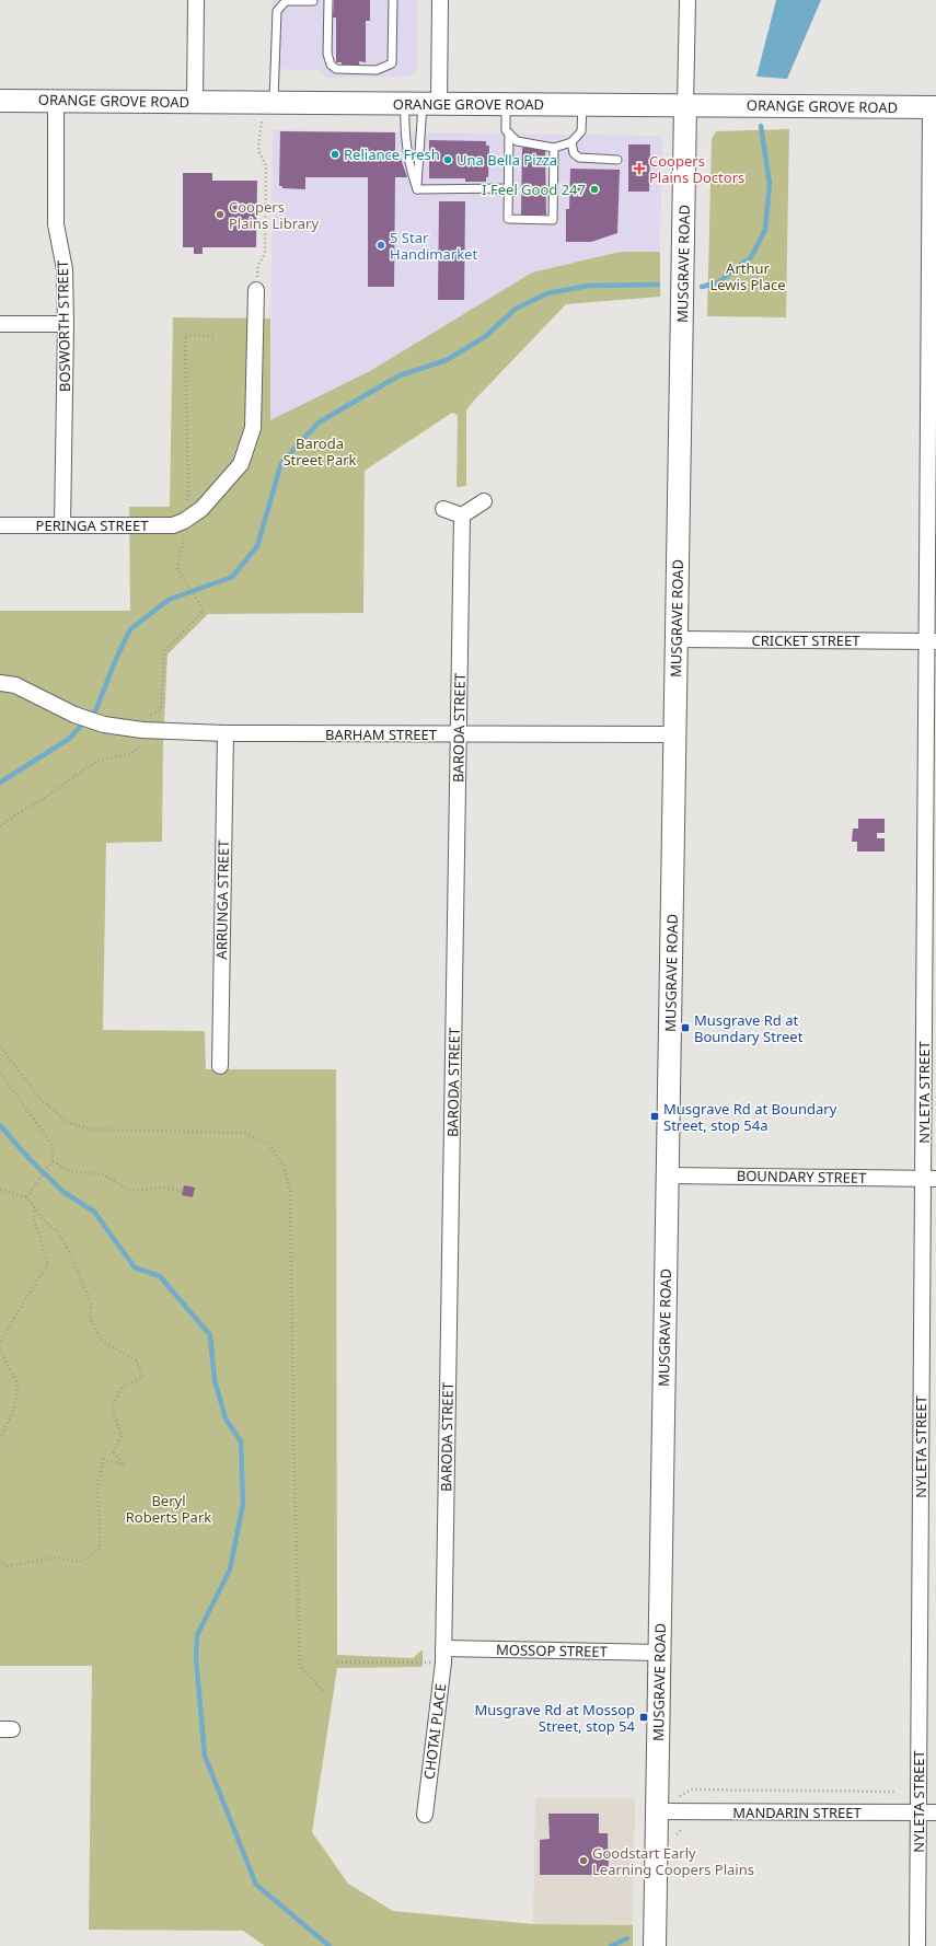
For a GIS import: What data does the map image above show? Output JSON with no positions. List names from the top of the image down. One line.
{"streets":{"street":["ORANGE GROVE ROAD","MUSGRAVE ROAD","BOSWORTH STREET","PERINGA STREET","CRICKET STREET","BARODA STREET","BARHAM STREET","ARRUNGA STREET","NYLETA STREET","BOUNDARY STREET","MOSSOP STREET","CHOTAI PLACE","MANDARIN STREET"]},"crossings":[["ORANGE GROVE ROAD","MUSGRAVE ROAD"],["ORANGE GROVE ROAD","BOSWORTH STREET"],["ORANGE GROVE ROAD","NYLETA STREET"],["MUSGRAVE ROAD","CRICKET STREET"],["MUSGRAVE ROAD","BARHAM STREET"],["MUSGRAVE ROAD","BOUNDARY STREET"],["MUSGRAVE ROAD","MOSSOP STREET"],["MUSGRAVE ROAD","MANDARIN STREET"],["BOSWORTH STREET","PERINGA STREET"],["CRICKET STREET","NYLETA STREET"],["BARODA STREET","BARHAM STREET"],["BARODA STREET","MOSSOP STREET"],["BARODA STREET","CHOTAI PLACE"],["BARHAM STREET","ARRUNGA STREET"],["NYLETA STREET","BOUNDARY STREET"],["NYLETA STREET","MANDARIN STREET"],["MOSSOP STREET","CHOTAI PLACE"]],"parks":["Arthur Lewis Place","Baroda Street Park","Beryl Roberts Park"],"places":{"other":["Reliance Fresh","Una Bella Pizza","I Feel Good 247","Coopers Plains Library","5 Star Handimarket","Goodstart Early Learning Coopers Plains"],"health":["Coopers Plains Doctors"],"transit":["Musgrave Rd at Boundary Street","Musgrave Rd at Boundary Street, stop 54a","Musgrave Rd at Mossop Street, stop 54"]}}
